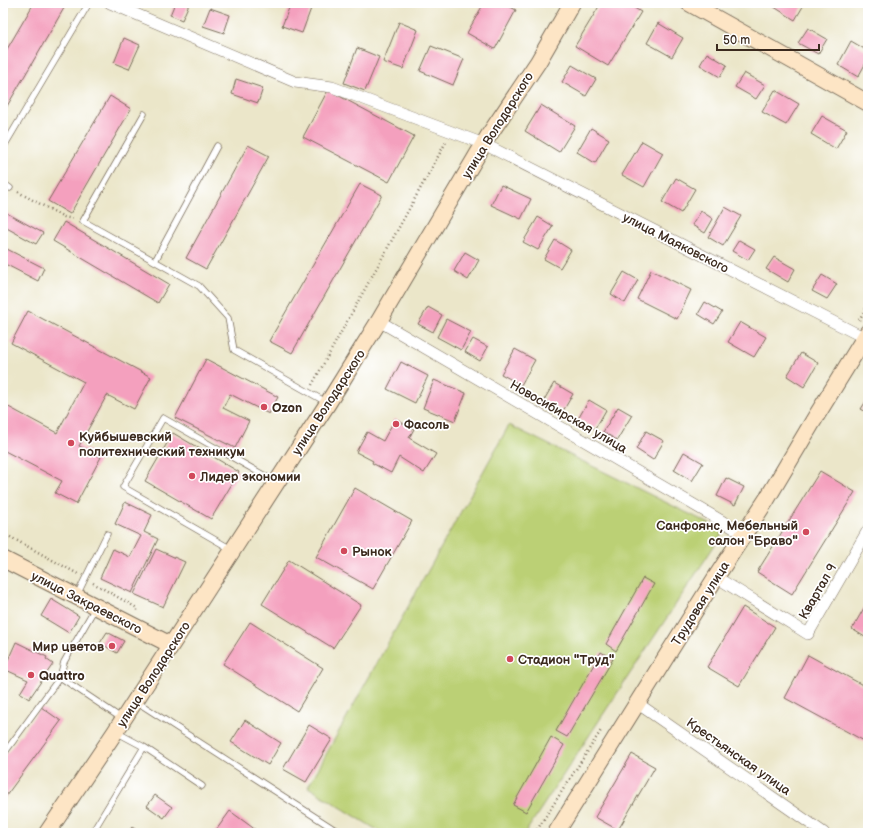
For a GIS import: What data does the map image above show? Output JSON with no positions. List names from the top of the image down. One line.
{"streets":{"street":["улица Володарского","улица Маяковского","Новосибирская улица","Квартал 9","улица Закраевского","Трудовая улица","Крестьянская улица"]},"crossings":[["улица Володарского","улица Маяковского"],["улица Володарского","Новосибирская улица"],["улица Володарского","улица Закраевского"],["улица Маяковского","Трудовая улица"],["Новосибирская улица","Трудовая улица"],["Квартал 9","Трудовая улица"],["Трудовая улица","Крестьянская улица"]],"places":["Ozon","Фасоль","Куйбышевский политехнический техникум","Лидер экономии","Санфоянс, Мебельный салон \"Браво\"","Рынок","Мир цветов","Стадион \"Труд\"","Quattro"],"scale_bar":"50 m"}
